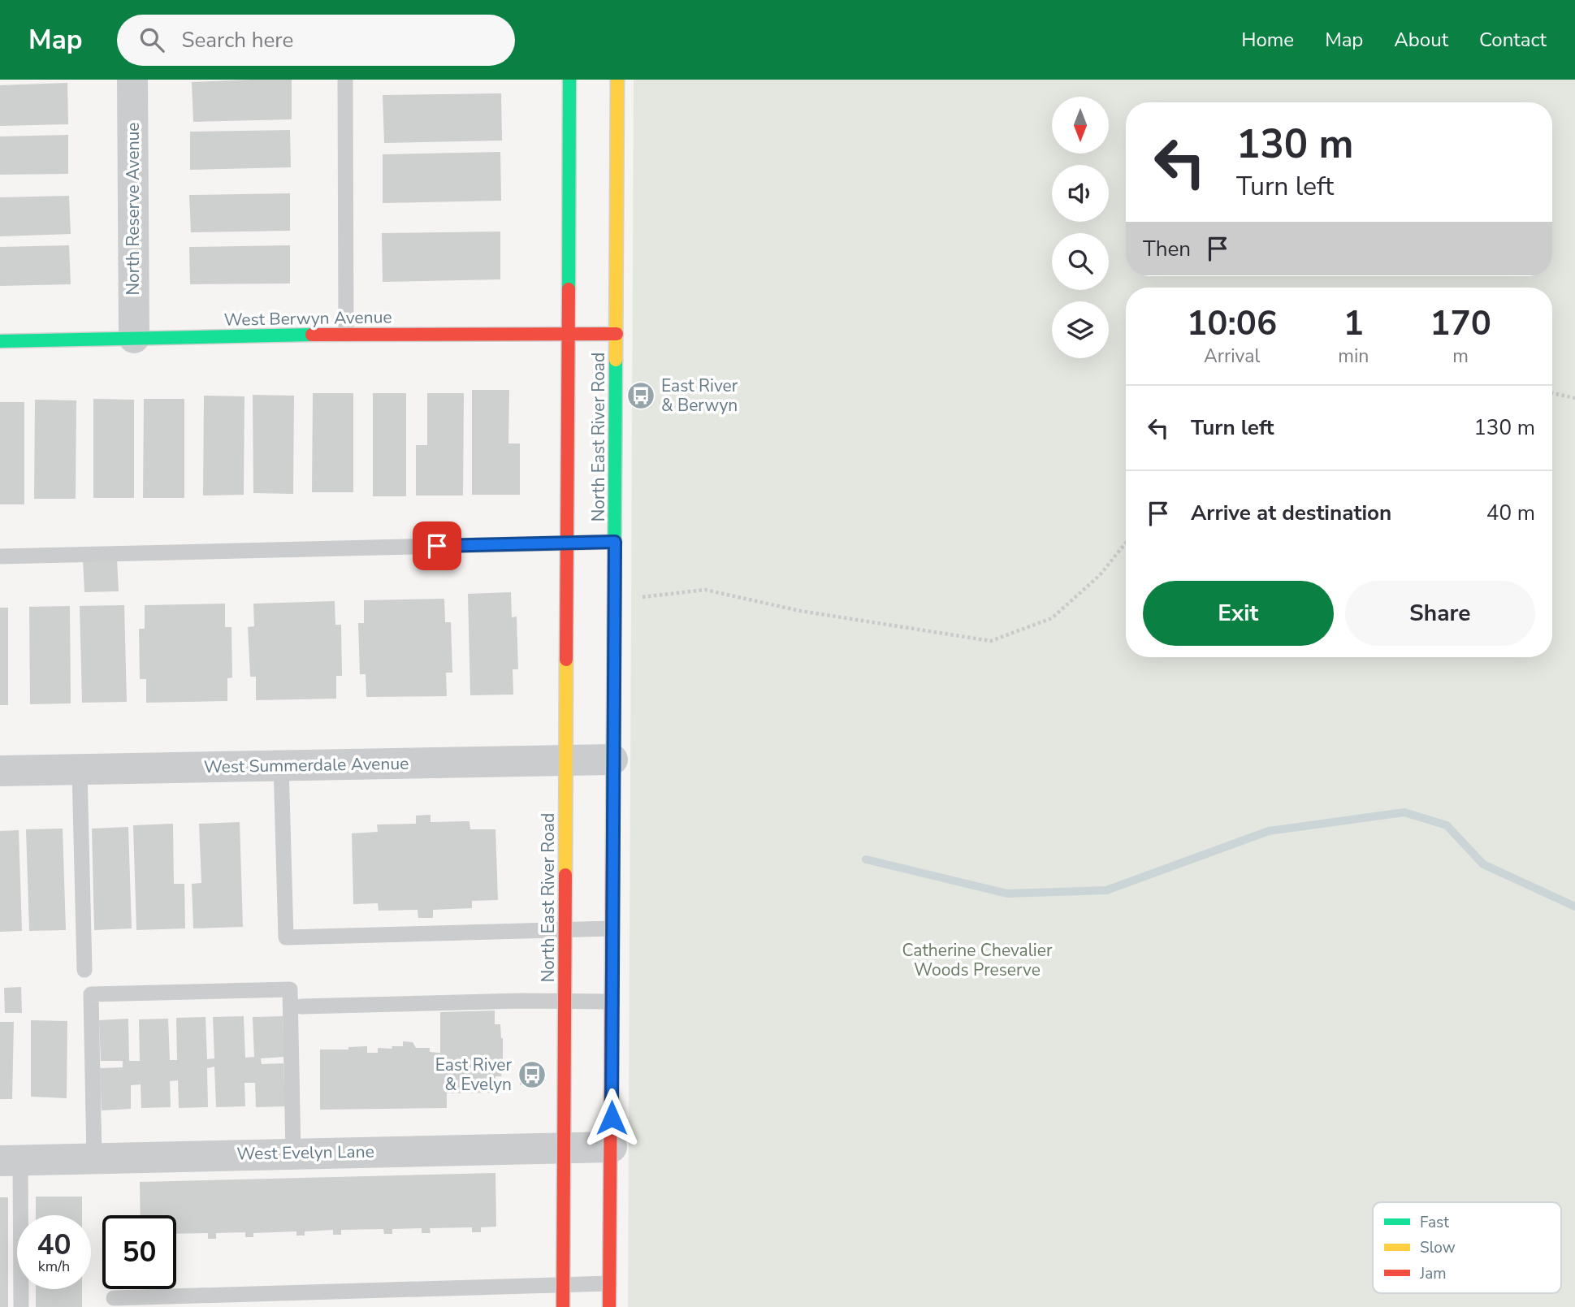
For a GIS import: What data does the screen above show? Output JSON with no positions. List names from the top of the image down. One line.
{"streets":{"main road":["West Berwyn Avenue","North East River Road"],"street":["North Reserve Avenue","West Summerdale Avenue","West Evelyn Lane"]},"crossings":[["North Reserve Avenue","West Berwyn Avenue"],["West Berwyn Avenue","North East River Road"],["North East River Road","West Summerdale Avenue"],["North East River Road","West Evelyn Lane"]],"parks":["Catherine Chevalier Woods Preserve"],"places":{"bus stop":["East River & Berwyn","East River & Evelyn"]},"legend":["Fast","Slow","Jam"],"north":"bottom","page":{"header":"Map","search":"Search here","nav":["Home","Map","About","Contact"],"turn":["130 m","Turn left"],"then":"Then","eta":["10:06","Arrival","1","min","170","m"],"list":[{"name":"Turn left","value":"130 m"},{"name":"Arrive at destination","value":"40 m"}],"buttons":["Exit","Share"],"speed":"40 km/h","limit":"50"}}
